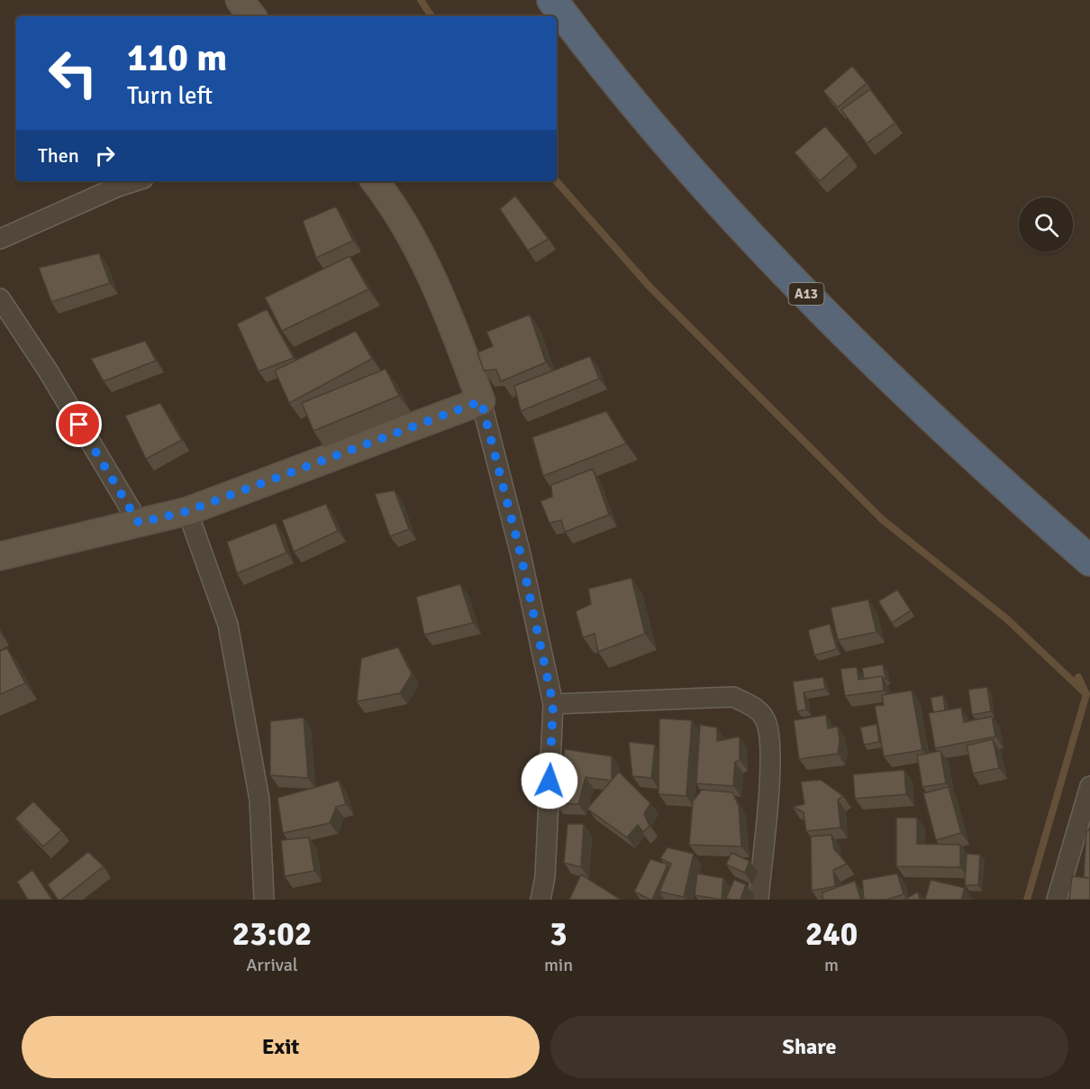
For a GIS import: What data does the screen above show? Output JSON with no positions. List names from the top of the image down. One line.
{"streets":{"highway":["A13"]},"page":{"turn":["110 m","Turn left"],"then":"Then","eta":["23:02","Arrival","3","min","240","m"],"buttons":["Exit","Share"]}}
